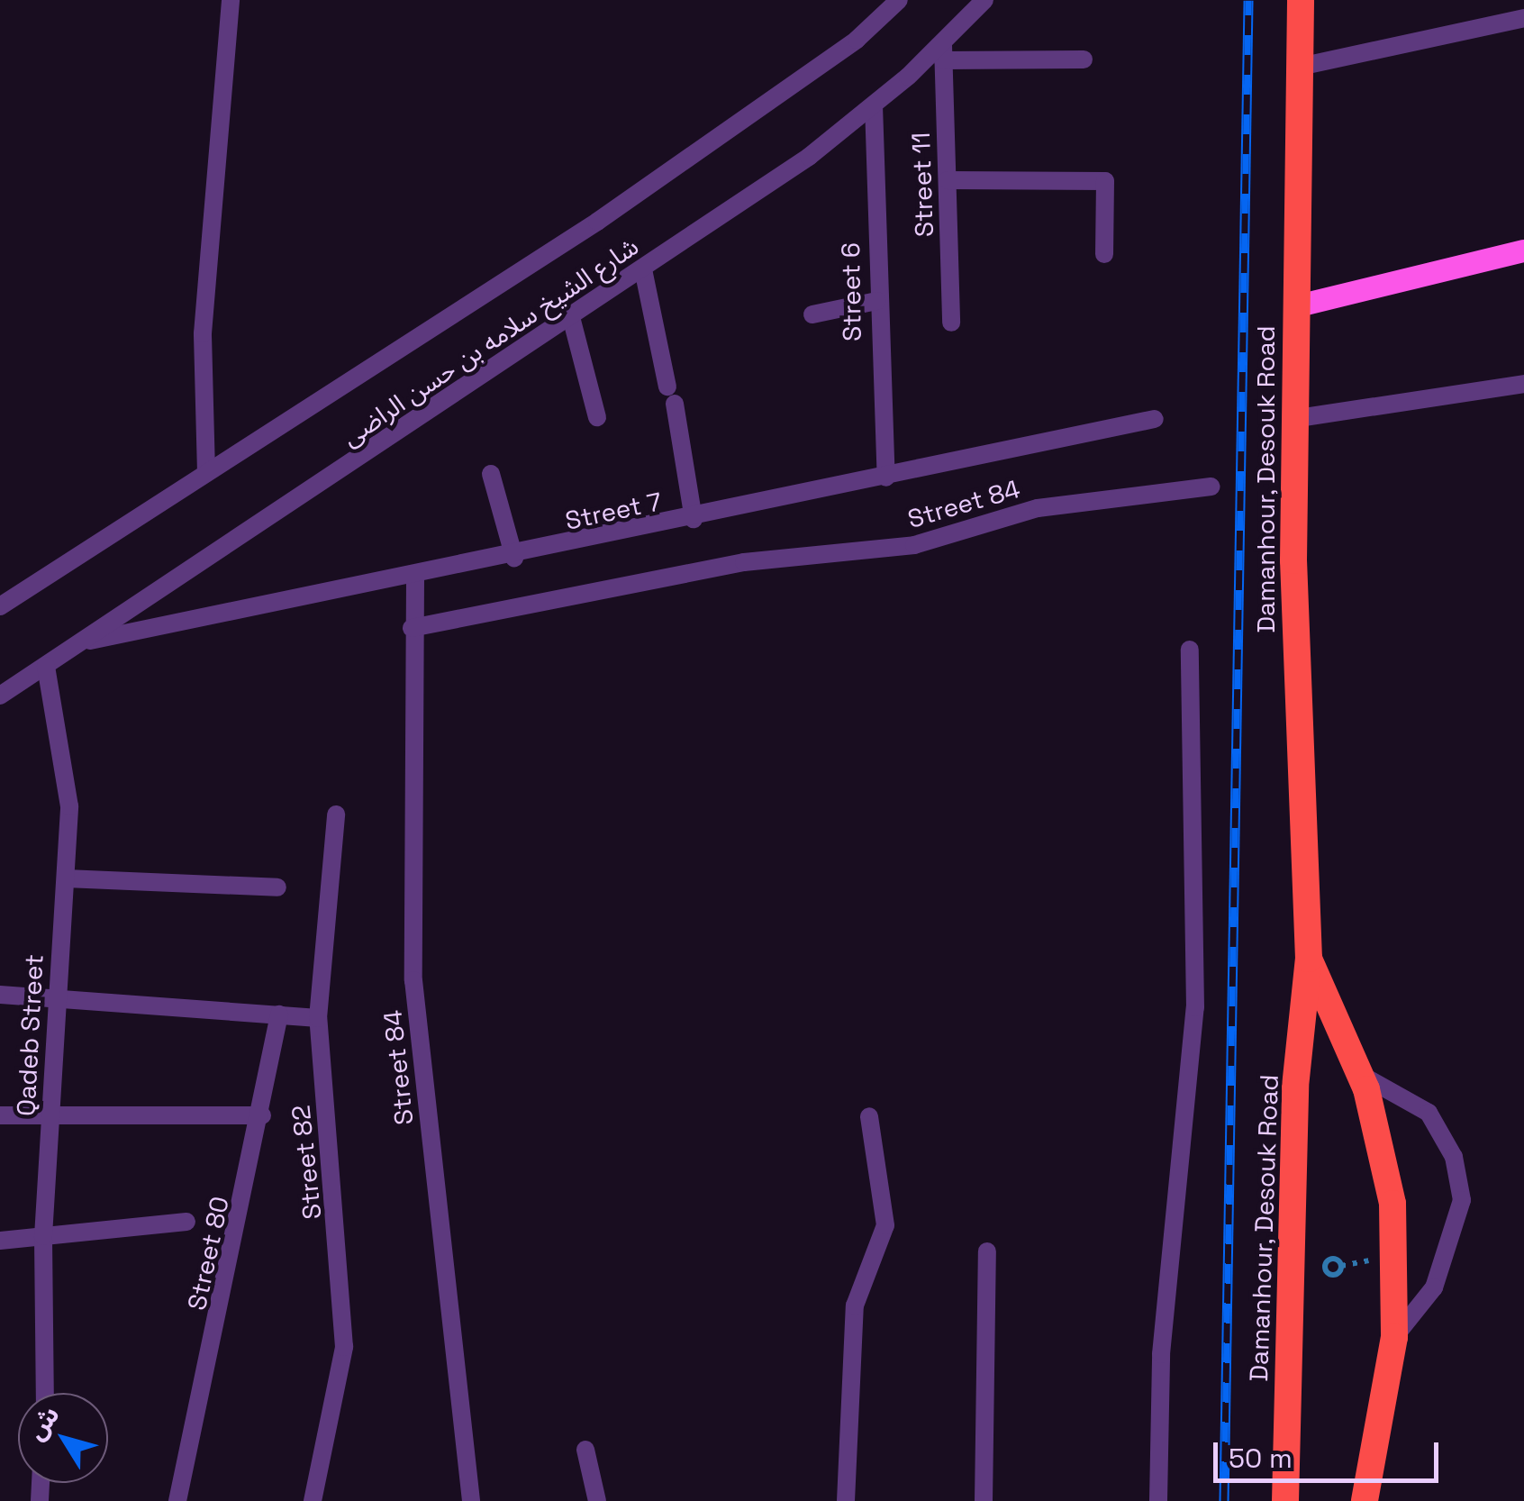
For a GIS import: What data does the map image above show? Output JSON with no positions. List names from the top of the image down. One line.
{"streets":{"highway":["Damanhour, Desouk Road"],"street":["Street 11","Street 6","شارع الشيخ سلامه بن حسن الراضى","Street 84","Street 7","Qadeb Street","Street 82","Street 80"]},"crossings":[["Street 11","شارع الشيخ سلامه بن حسن الراضى"],["Street 6","شارع الشيخ سلامه بن حسن الراضى"],["Street 6","Street 7"],["شارع الشيخ سلامه بن حسن الراضى","Street 7"],["شارع الشيخ سلامه بن حسن الراضى","Qadeb Street"],["Street 84","Street 7"]],"scale_bar":"50 m","north":"top left"}
